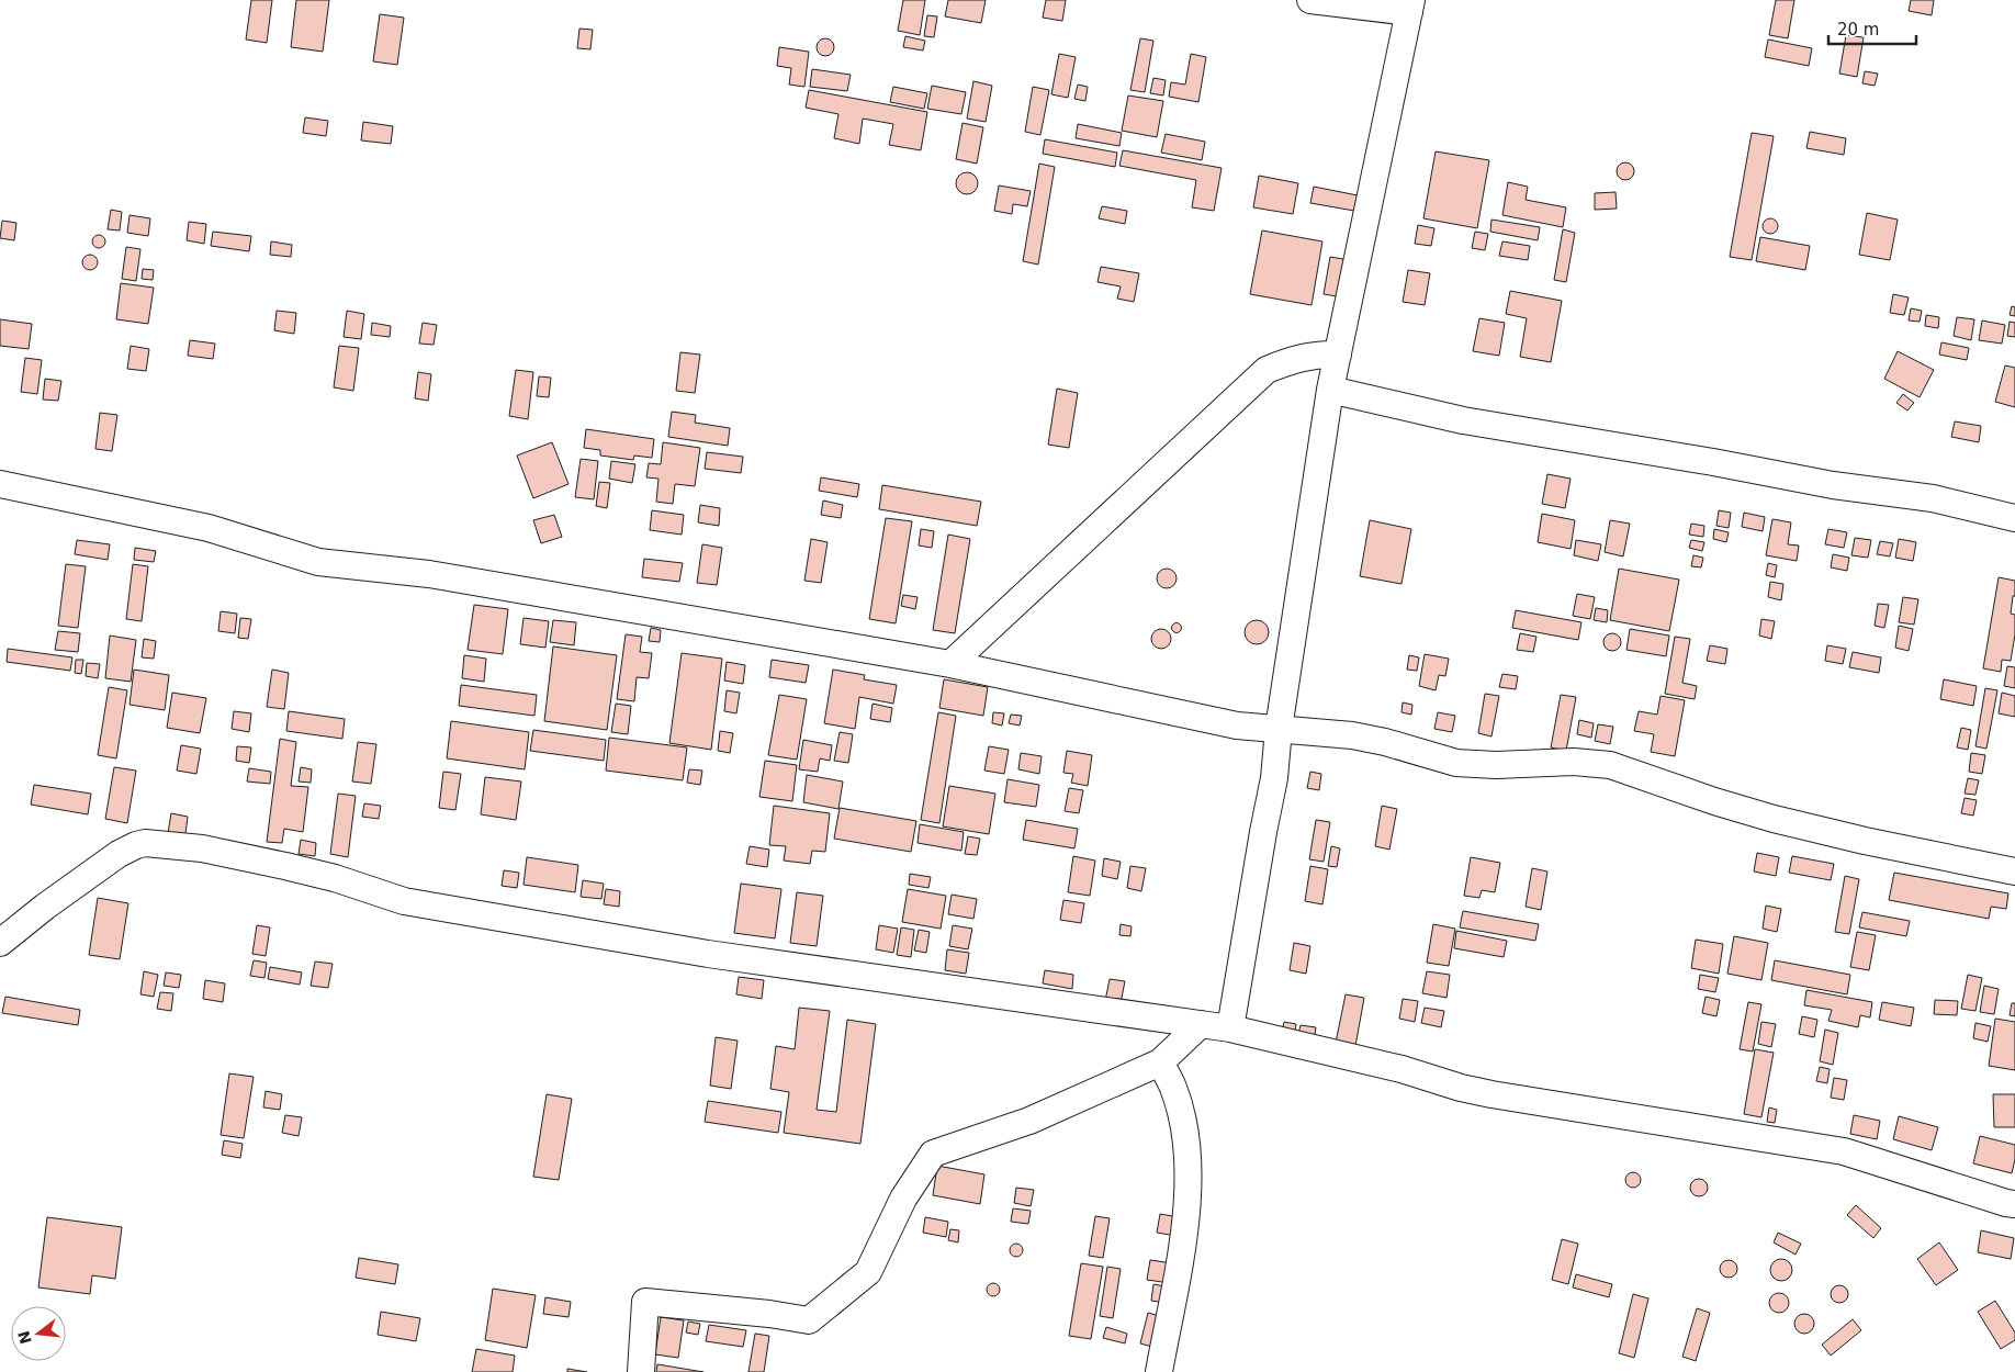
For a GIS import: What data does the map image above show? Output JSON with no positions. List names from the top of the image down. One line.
{"scale_bar":"20 m","north":"left"}
